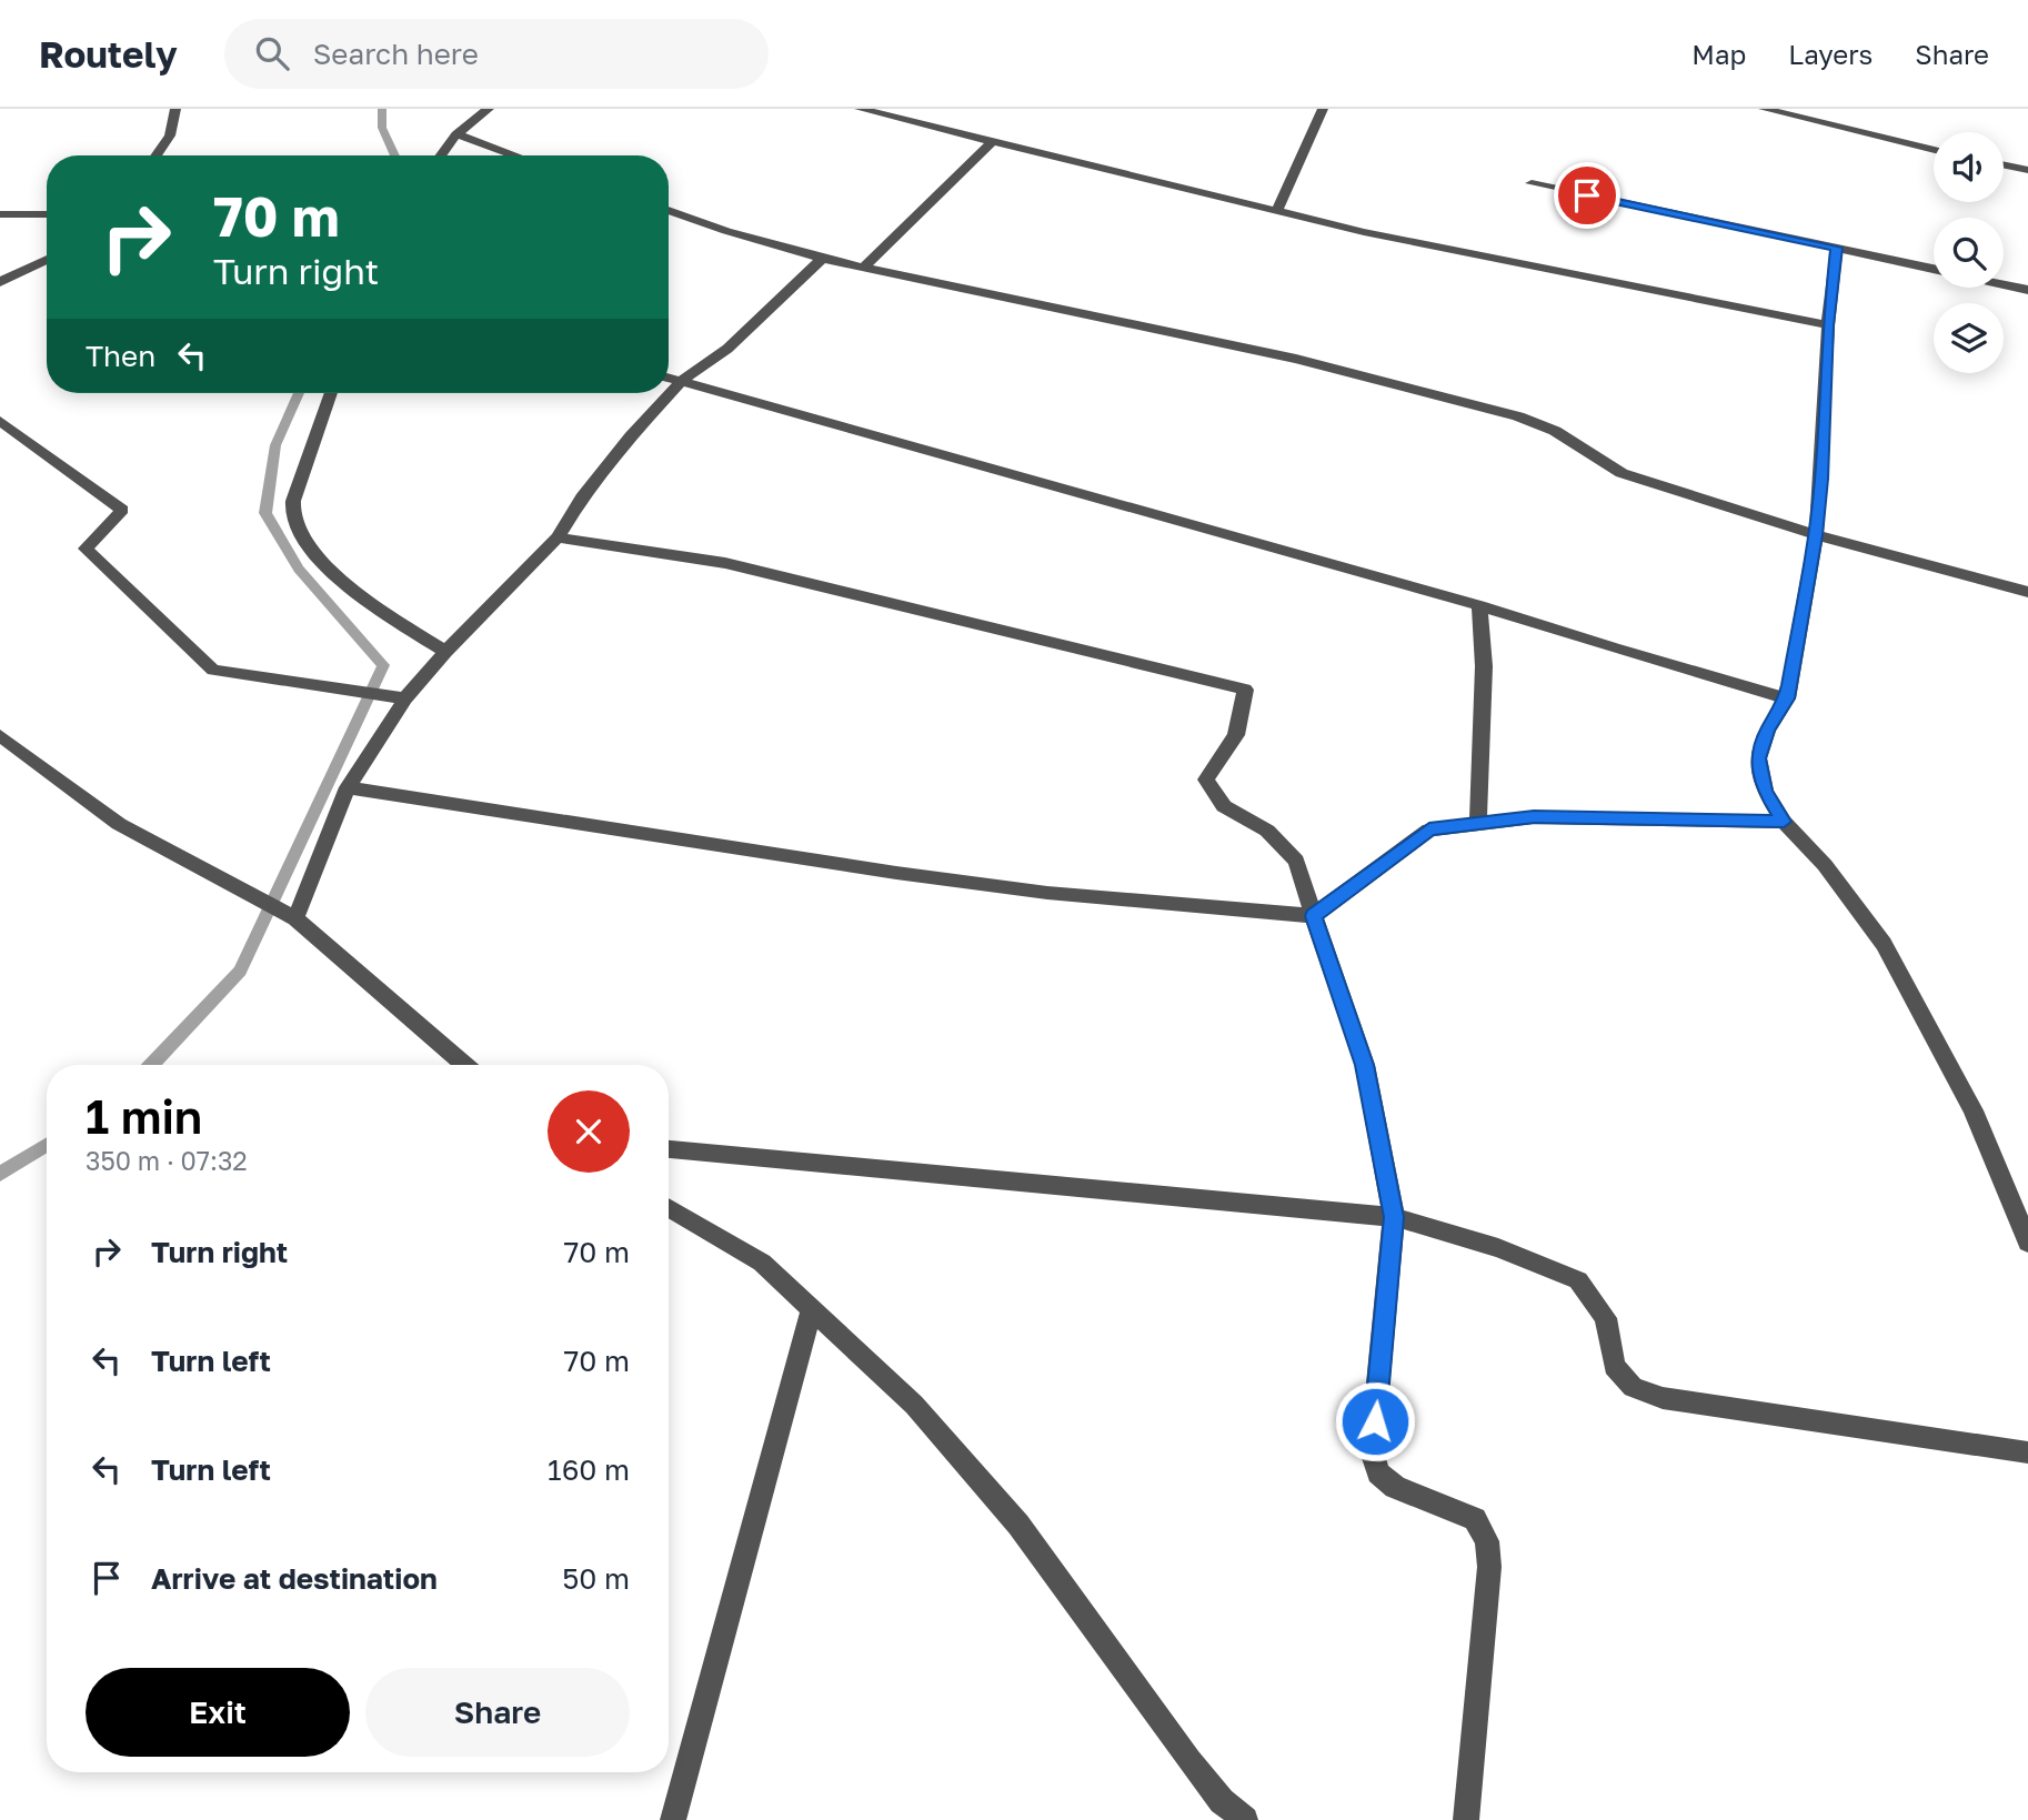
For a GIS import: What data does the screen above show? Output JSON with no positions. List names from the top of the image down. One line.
{"page":{"header":"Routely","search":"Search here","nav":["Map","Layers","Share"],"turn":["70 m","Turn right"],"then":"Then","heading":["1 min","350 m · 07:32"],"list":[{"name":"Turn right","value":"70 m"},{"name":"Turn left","value":"70 m"},{"name":"Turn left","value":"160 m"},{"name":"Arrive at destination","value":"50 m"}],"buttons":["Exit","Share"]}}
